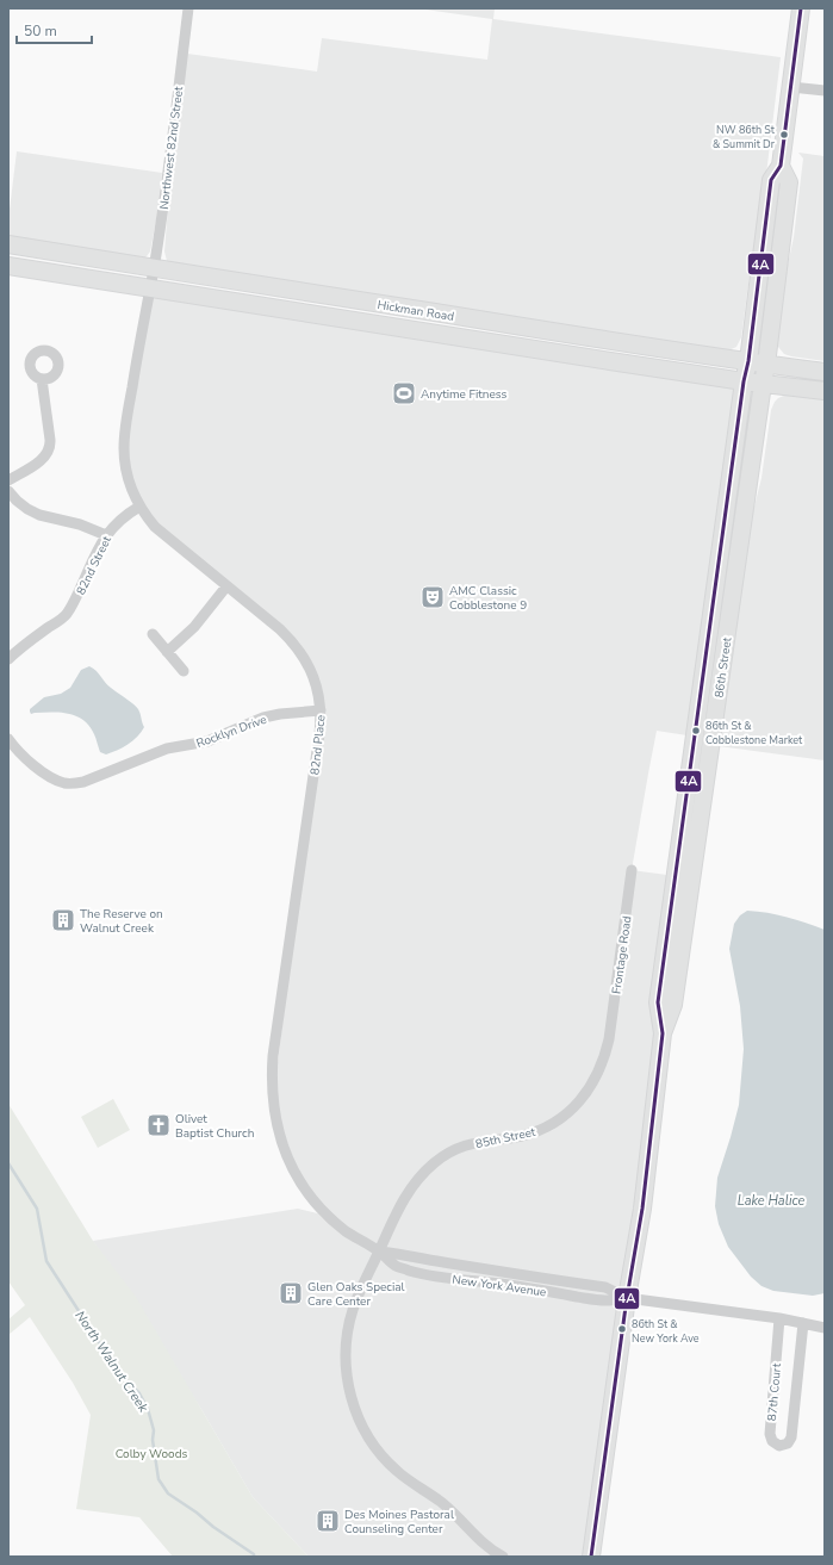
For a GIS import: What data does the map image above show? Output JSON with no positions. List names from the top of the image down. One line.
{"streets":{"main road":["Hickman Road","86th Street"],"street":["Northwest 82nd Street","82nd Street","Rocklyn Drive","82nd Place","Frontage Road","85th Street","New York Avenue","87th Court"]},"crossings":[["Northwest 82nd Street","Hickman Road"],["Hickman Road","86th Street"],["82nd Street","82nd Place"],["86th Street","New York Avenue"],["Rocklyn Drive","82nd Place"],["82nd Place","New York Avenue"],["Frontage Road","85th Street"],["85th Street","New York Avenue"],["New York Avenue","87th Court"]],"water":["Lake Halice","North Walnut Creek"],"parks":["Colby Woods"],"places":{"other":["NW 86th St & Summit Dr","86th St & Cobblestone Market","86th St & New York Ave"],"sports":["Anytime Fitness"],"theatre":["AMC Classic Cobblestone 9"],"building":["The Reserve on Walnut Creek","Glen Oaks Special Care Center","Des Moines Pastoral Counseling Center"],"church":["Olivet Baptist Church"]},"lines":["transit line 4A"],"scale_bar":"50 m"}
